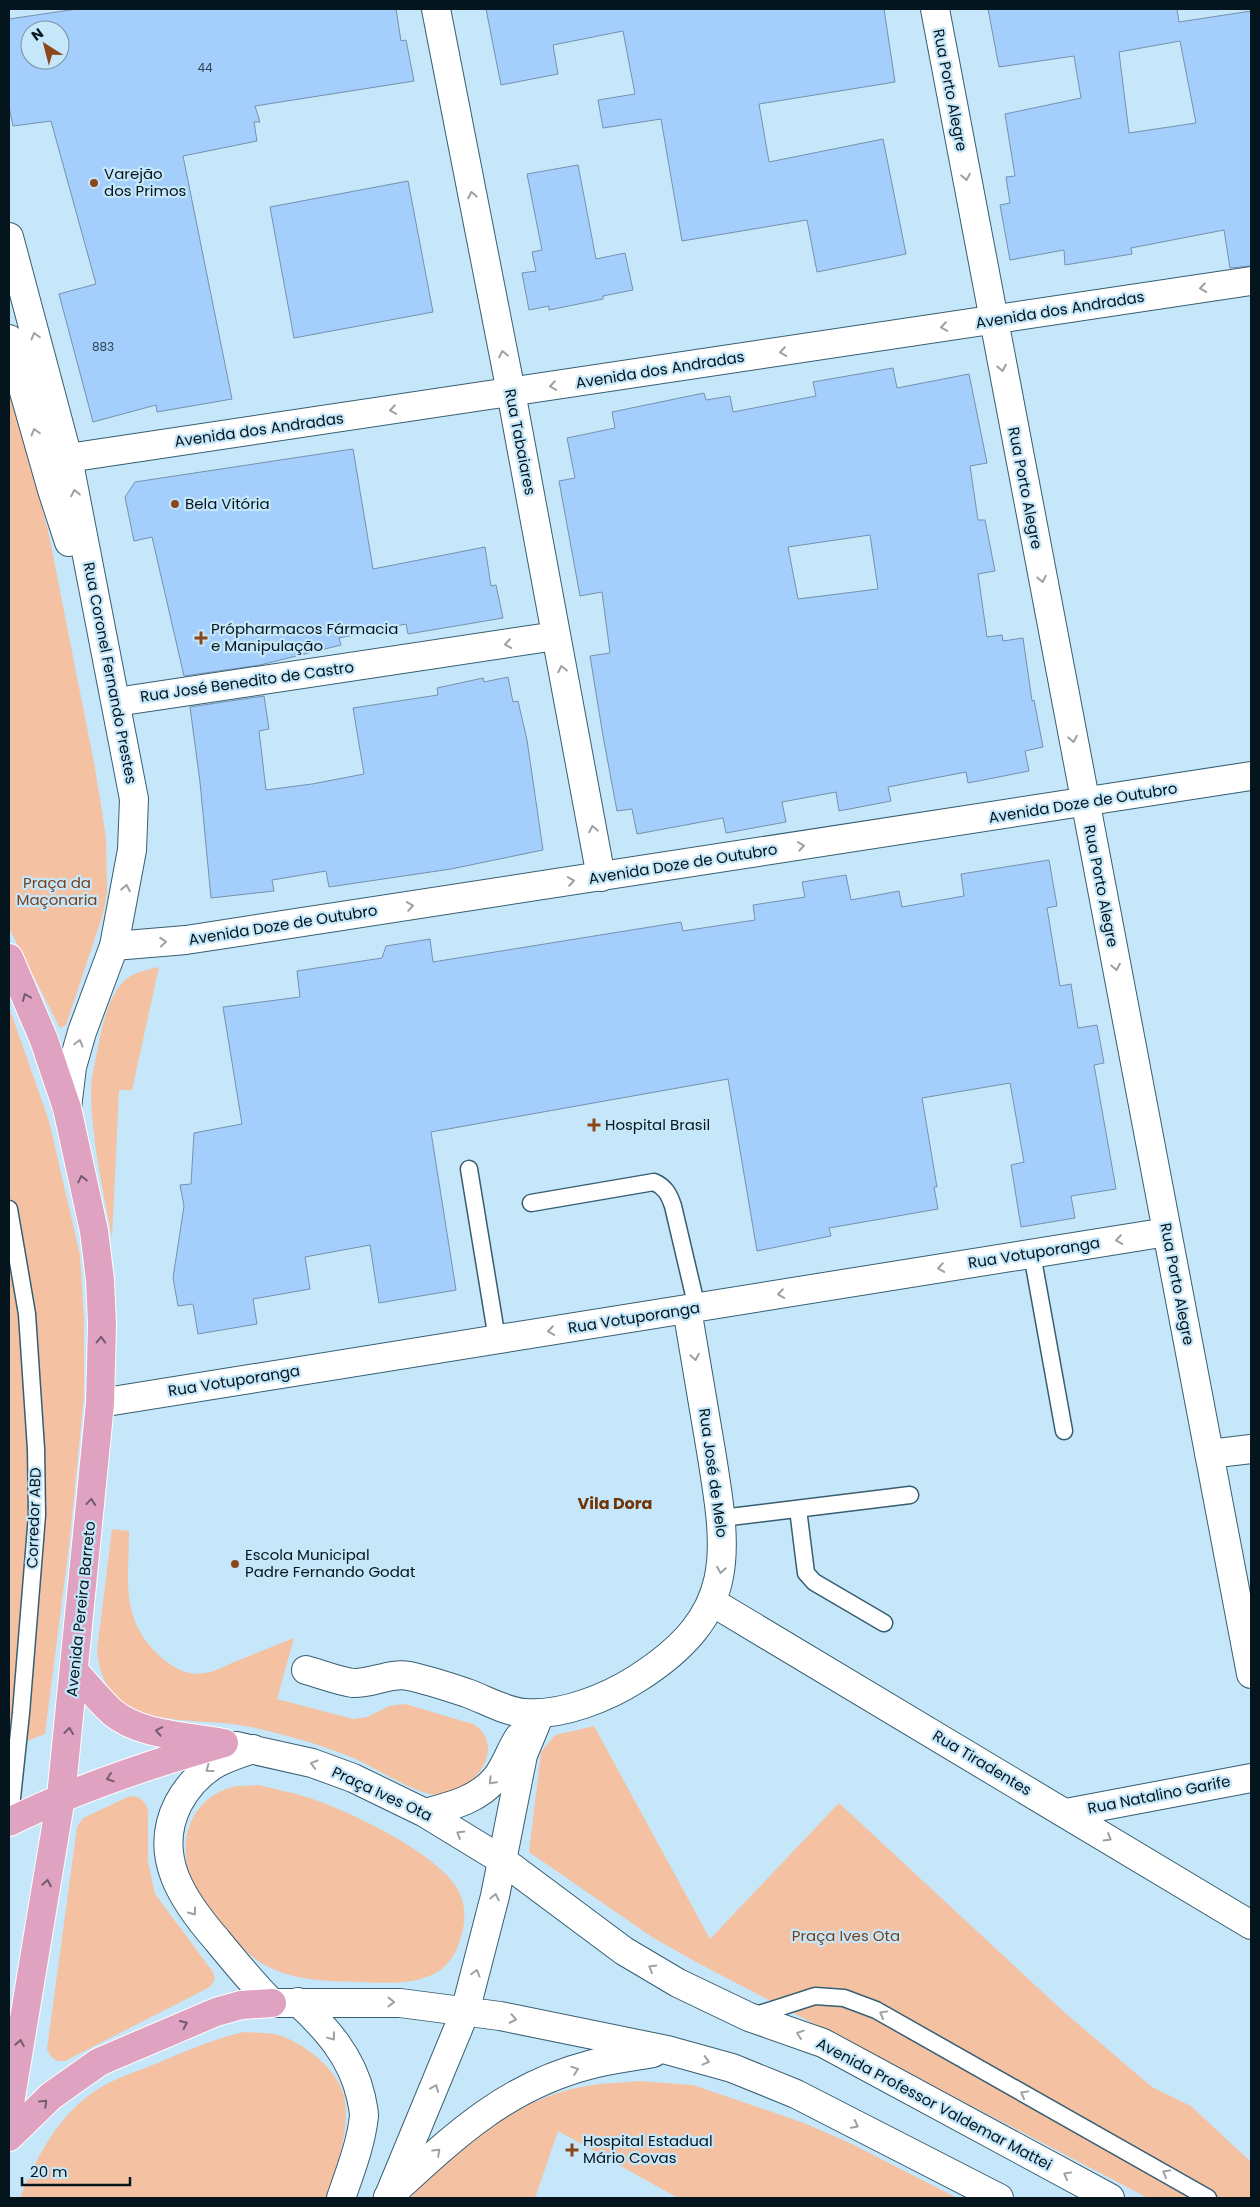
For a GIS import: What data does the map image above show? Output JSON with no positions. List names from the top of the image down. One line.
{"streets":{"main road":["Avenida Pereira Barreto"],"street":["Rua Porto Alegre","Avenida dos Andradas","Rua Tabaiares","Rua Coronel Fernando Prestes","Rua José Benedito de Castro","Avenida Doze de Outubro","Rua Votuporanga","Rua José de Melo","Rua Tiradentes","Praça Ives Ota","Rua Natalino Garife","Avenida Professor Valdemar Mattei"],"lane":["Corredor ABD"]},"crossings":[["Rua Porto Alegre","Avenida dos Andradas"],["Rua Porto Alegre","Avenida Doze de Outubro"],["Rua Porto Alegre","Rua Votuporanga"],["Avenida dos Andradas","Rua Tabaiares"],["Avenida dos Andradas","Rua Coronel Fernando Prestes"],["Rua Tabaiares","Rua José Benedito de Castro"],["Rua Tabaiares","Avenida Doze de Outubro"],["Rua Coronel Fernando Prestes","Rua José Benedito de Castro"],["Rua Coronel Fernando Prestes","Avenida Doze de Outubro"],["Rua Coronel Fernando Prestes","Avenida Pereira Barreto"],["Rua Votuporanga","Rua José de Melo"],["Rua Votuporanga","Avenida Pereira Barreto"],["Rua José de Melo","Rua Tiradentes"],["Rua Tiradentes","Rua Natalino Garife"],["Praça Ives Ota","Avenida Professor Valdemar Mattei"]],"one_way":["Rua Porto Alegre","Avenida dos Andradas","Rua Tabaiares","Rua José Benedito de Castro","Avenida Doze de Outubro","Rua Votuporanga","Rua José de Melo","Avenida Pereira Barreto"],"districts":["Vila Dora"],"parks":["Praça da Maçonaria","Praça Ives Ota"],"places":{"other":["Varejão dos Primos","Bela Vitória","Escola Municipal Padre Fernando Godat"],"health":["Própharmacos Fármacia e Manipulação","Hospital Brasil","Hospital Estadual Mário Covas"]},"house_numbers":["44","883"],"scale_bar":"20 m","north":"top left"}
